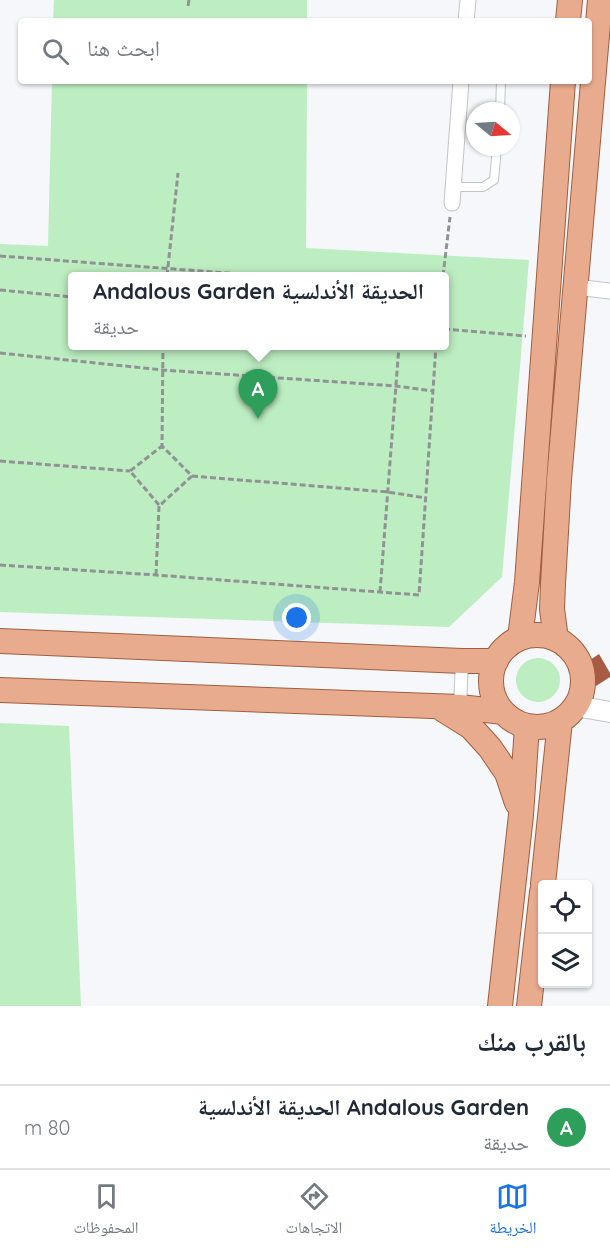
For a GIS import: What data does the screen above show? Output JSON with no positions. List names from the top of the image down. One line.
{"north":"right","page":{"search":"ابحث هنا","popup":["Andalous Garden الحديقة الأندلسية","حديقة"],"pins":"A","heading":"بالقرب منك","list":[{"mark":"A","name":"Andalous Garden الحديقة الأندلسية","note":"حديقة","value":"80 m"}],"nav":["الخريطة","الاتجاهات","المحفوظات"]}}
